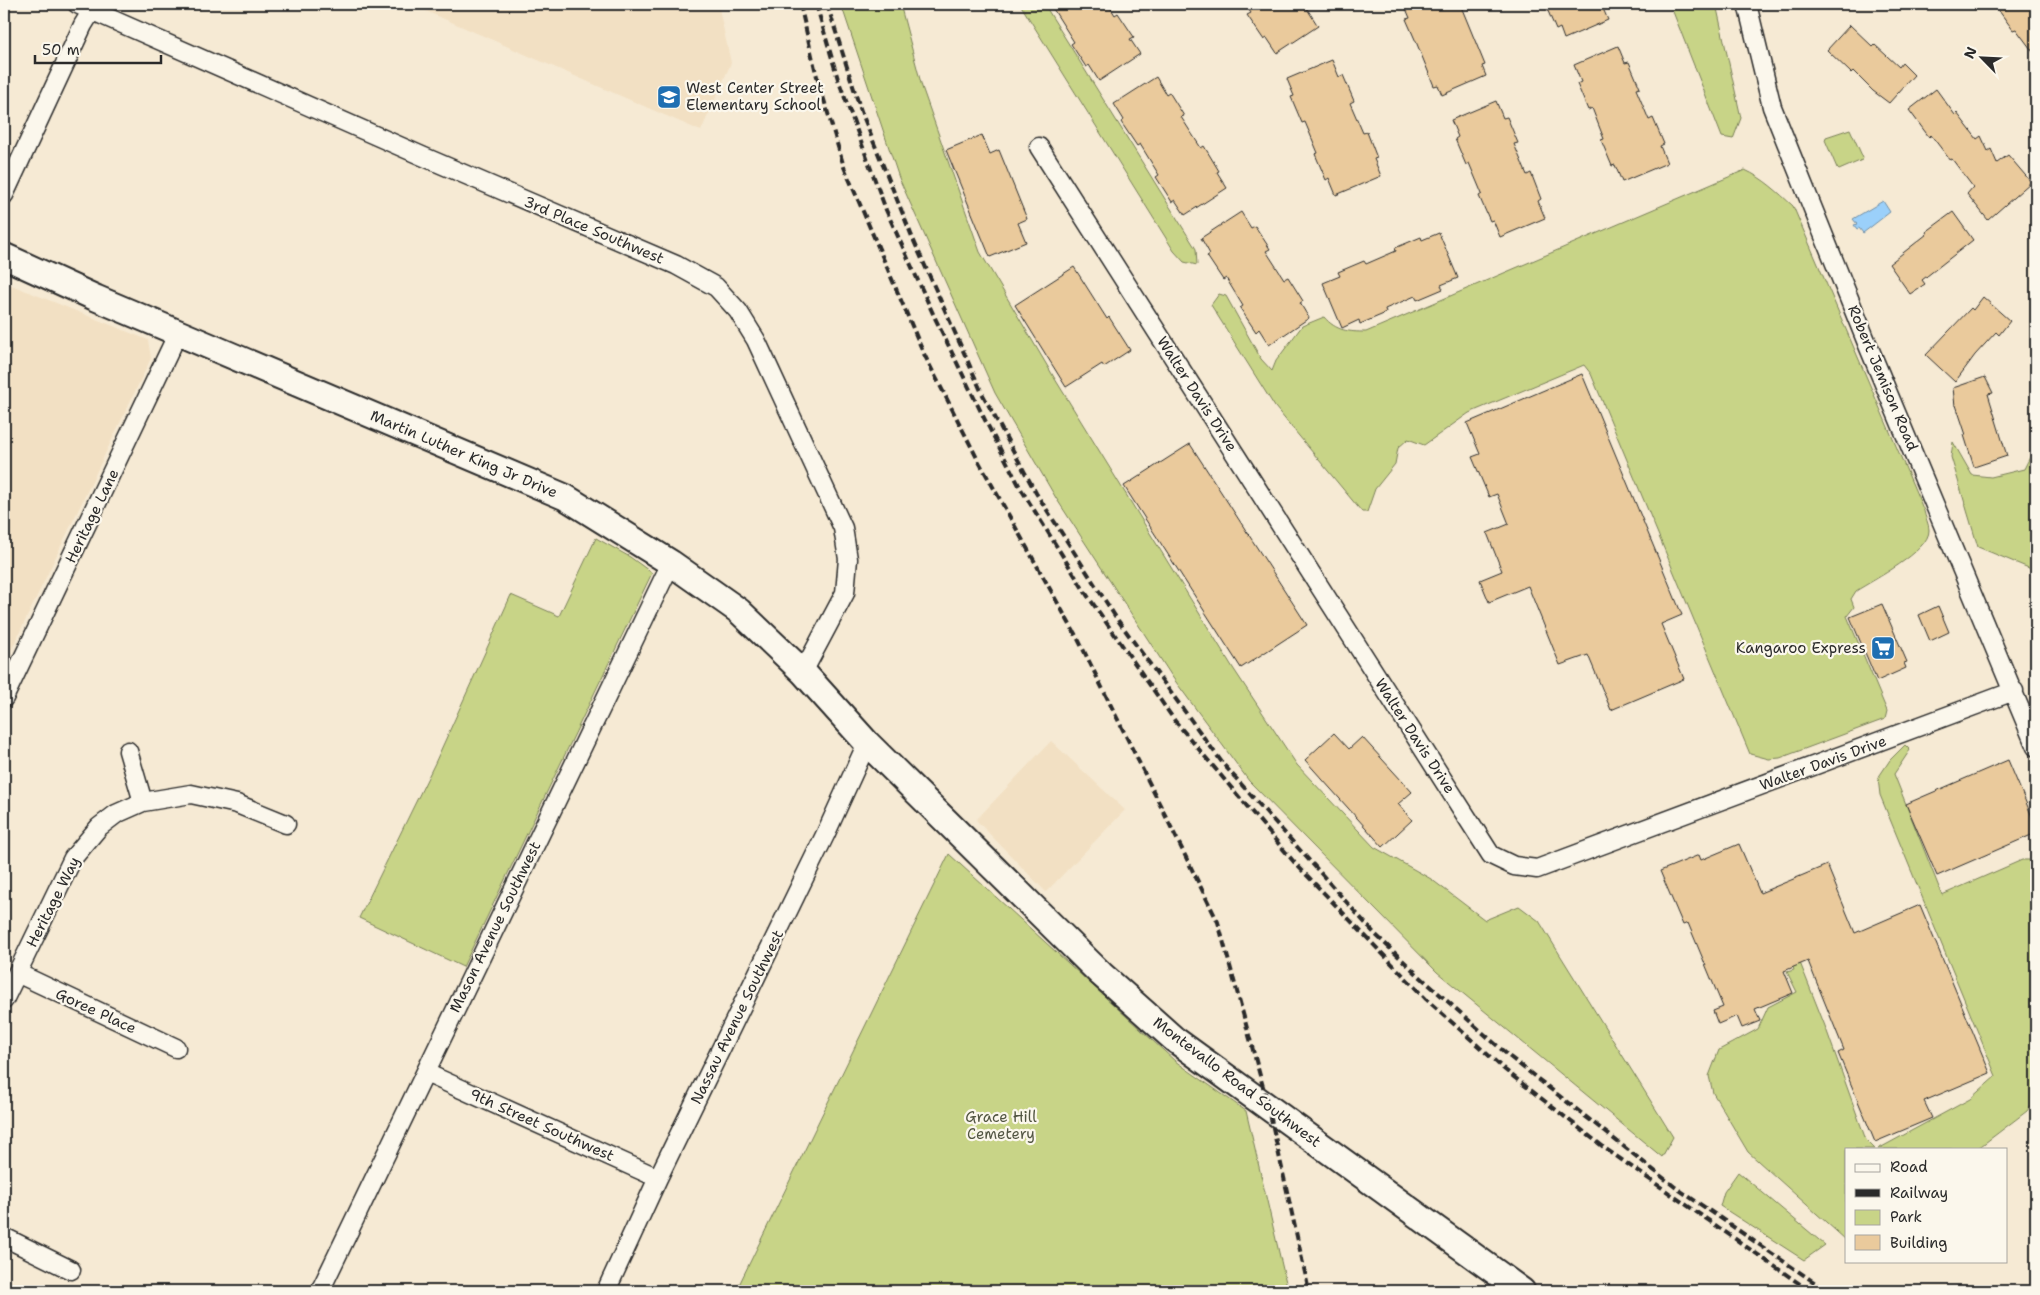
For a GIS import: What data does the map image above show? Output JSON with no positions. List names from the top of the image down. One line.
{"streets":{"main road":["Martin Luther King Jr Drive","Montevallo Road Southwest"],"street":["3rd Place Southwest","Robert Jemison Road","Walter Davis Drive","Heritage Lane","Heritage Way","Mason Avenue Southwest","Goree Place","Nassau Avenue Southwest","9th Street Southwest"]},"crossings":[["3rd Place Southwest","Martin Luther King Jr Drive"],["Robert Jemison Road","Walter Davis Drive"],["Martin Luther King Jr Drive","Heritage Lane"],["Martin Luther King Jr Drive","Mason Avenue Southwest"],["Martin Luther King Jr Drive","Nassau Avenue Southwest"],["Martin Luther King Jr Drive","Montevallo Road Southwest"],["Heritage Way","Goree Place"],["Mason Avenue Southwest","9th Street Southwest"],["Nassau Avenue Southwest","Montevallo Road Southwest"],["Nassau Avenue Southwest","9th Street Southwest"]],"parks":["Grace Hill Cemetery"],"places":{"school or university":["West Center Street Elementary School"],"supermarket":["Kangaroo Express"]},"legend":["Road","Railway","Park","Building"],"scale_bar":"50 m","north":"top left"}
